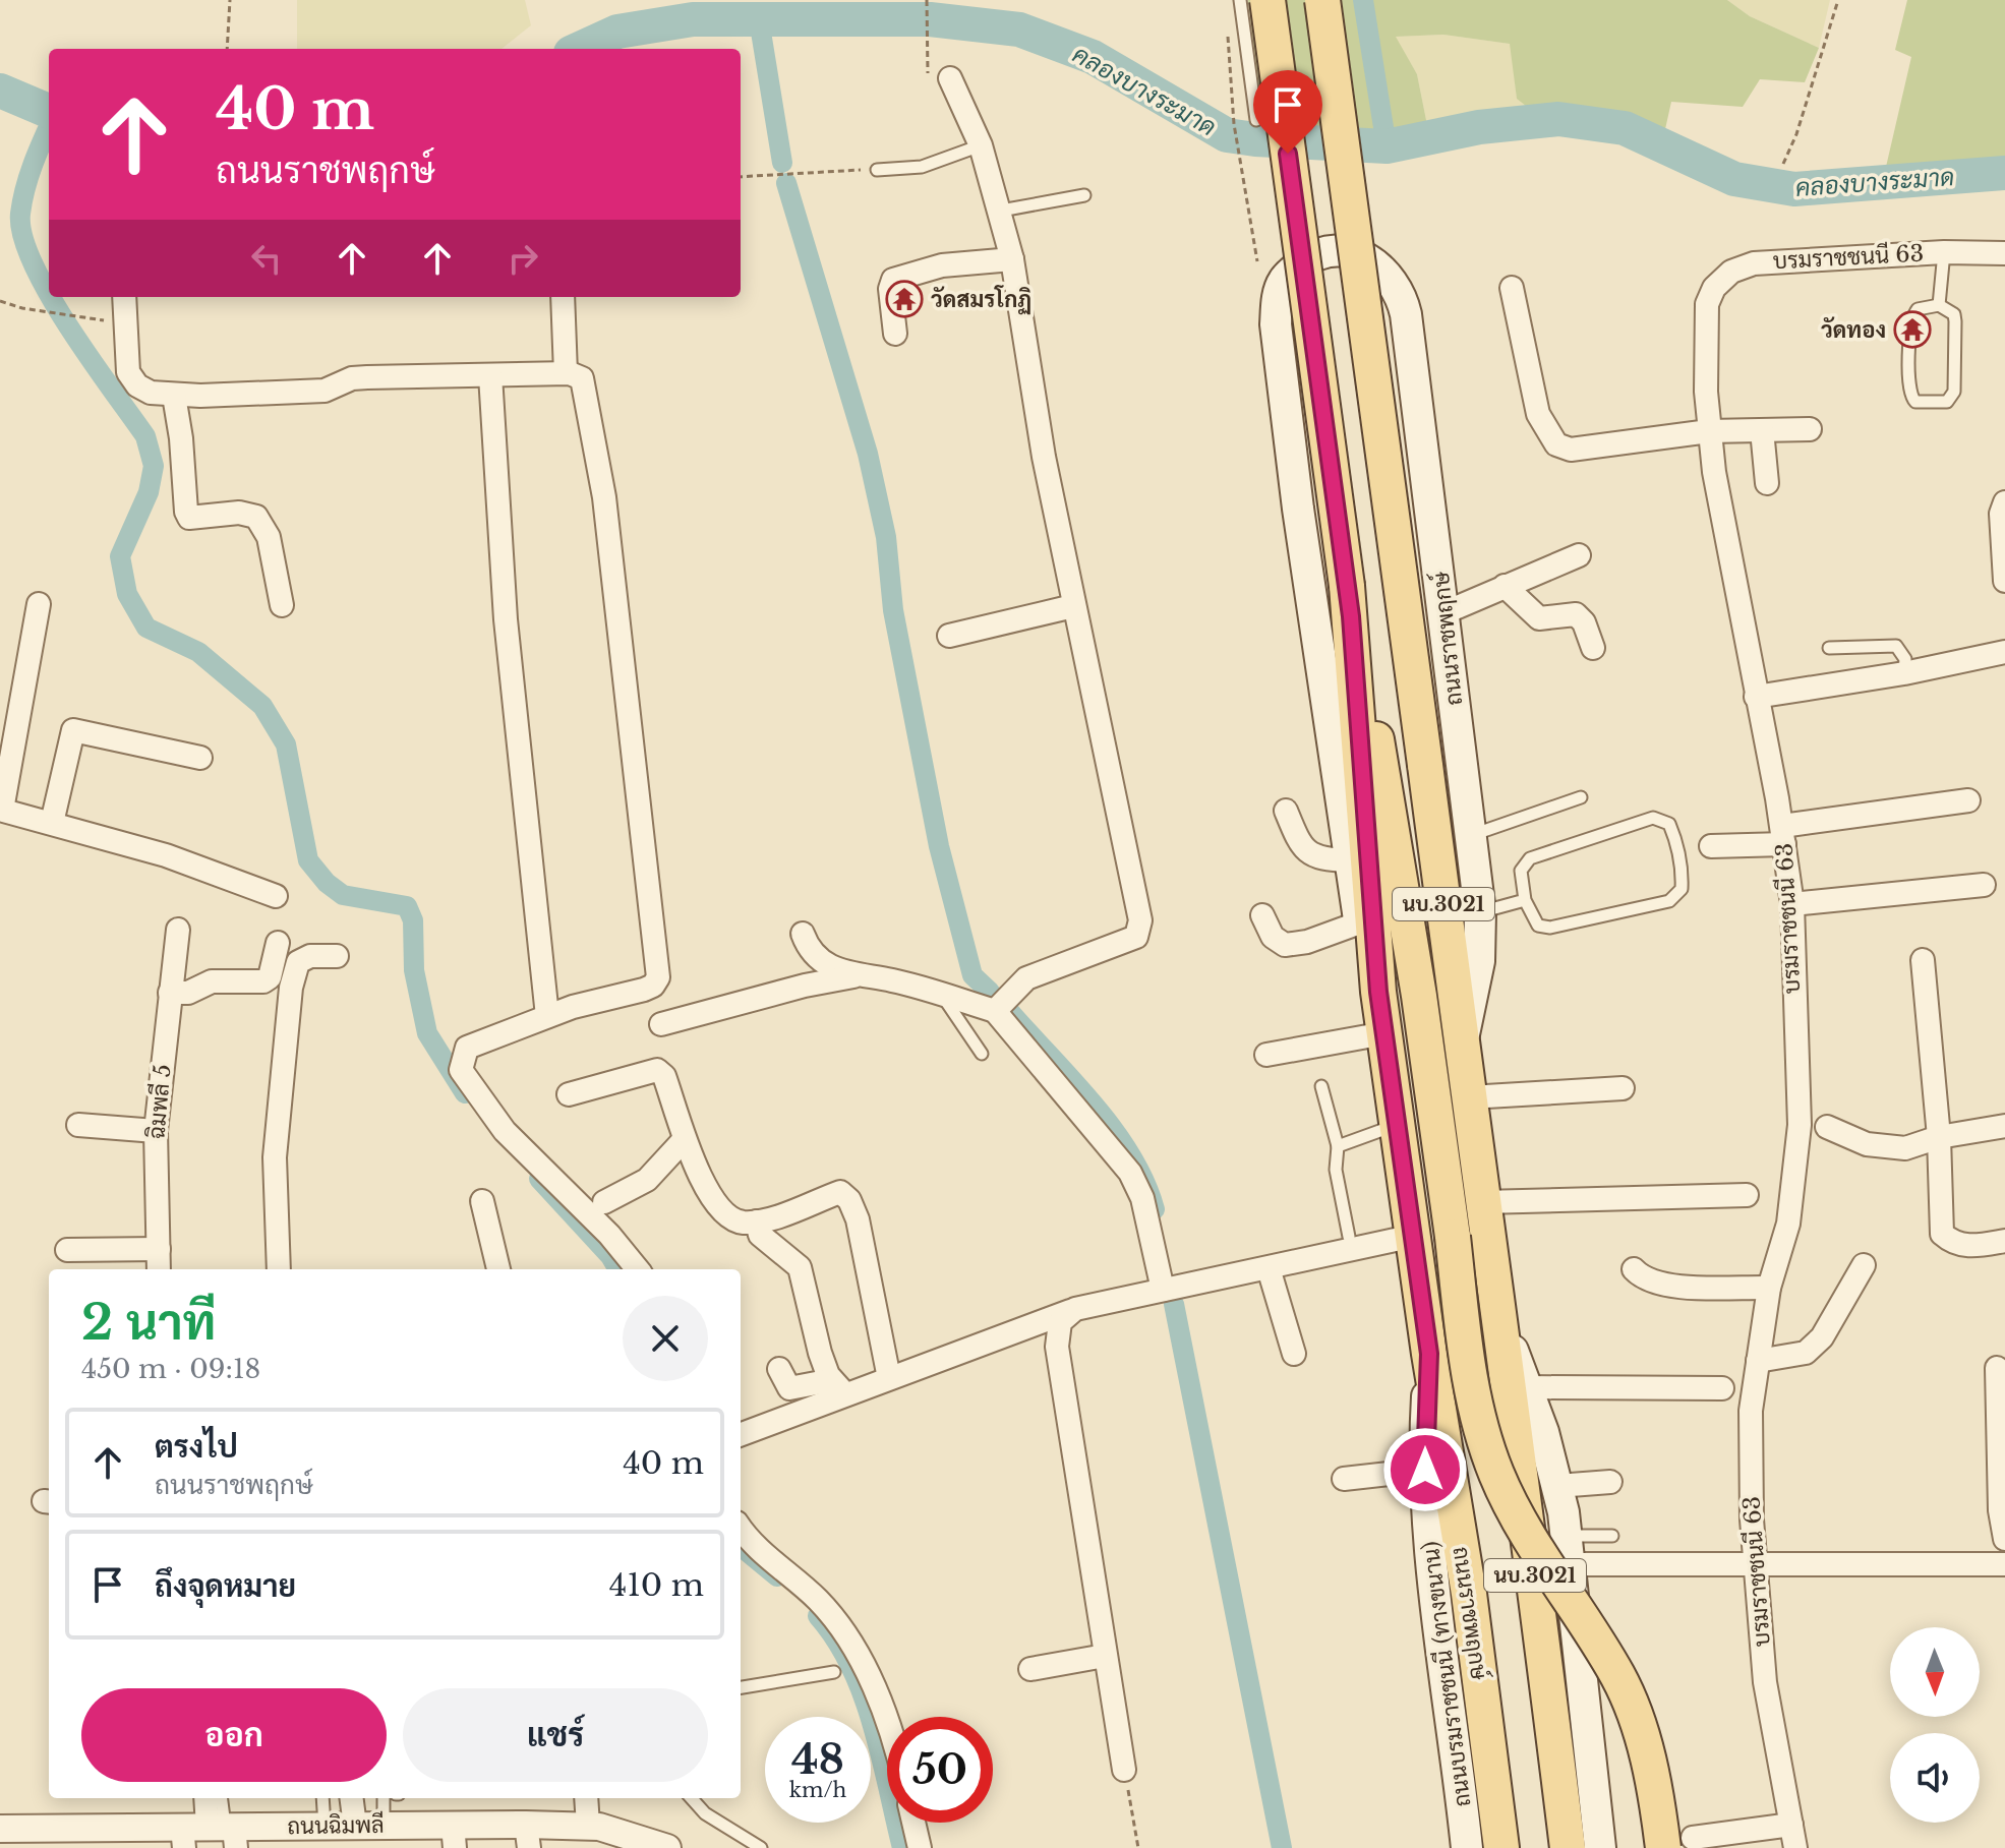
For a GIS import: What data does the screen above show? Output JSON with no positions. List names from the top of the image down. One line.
{"streets":{"main road":["ถนนราชพฤกษ์","นบ.3021","ถนนบรมราชชนนี (ทางขนาน)"],"street":["บรมราชชนนี 63","ฉิมพลี 5","ถนนฉิมพลี"]},"crossings":[["ถนนราชพฤกษ์","ถนนบรมราชชนนี (ทางขนาน)"]],"water":["คลองบางระมาด"],"places":{"temple":["วัดสมรโกฏิ","วัดทอง"]},"north":"bottom","page":{"turn":["40 m","ถนนราชพฤกษ์"],"heading":["2 นาที","450 m · 09:18"],"list":[{"name":"ตรงไป","note":"ถนนราชพฤกษ์","value":"40 m"},{"name":"ถึงจุดหมาย","value":"410 m"}],"buttons":["ออก","แชร์"],"speed":"48 km/h","limit":"50"}}
